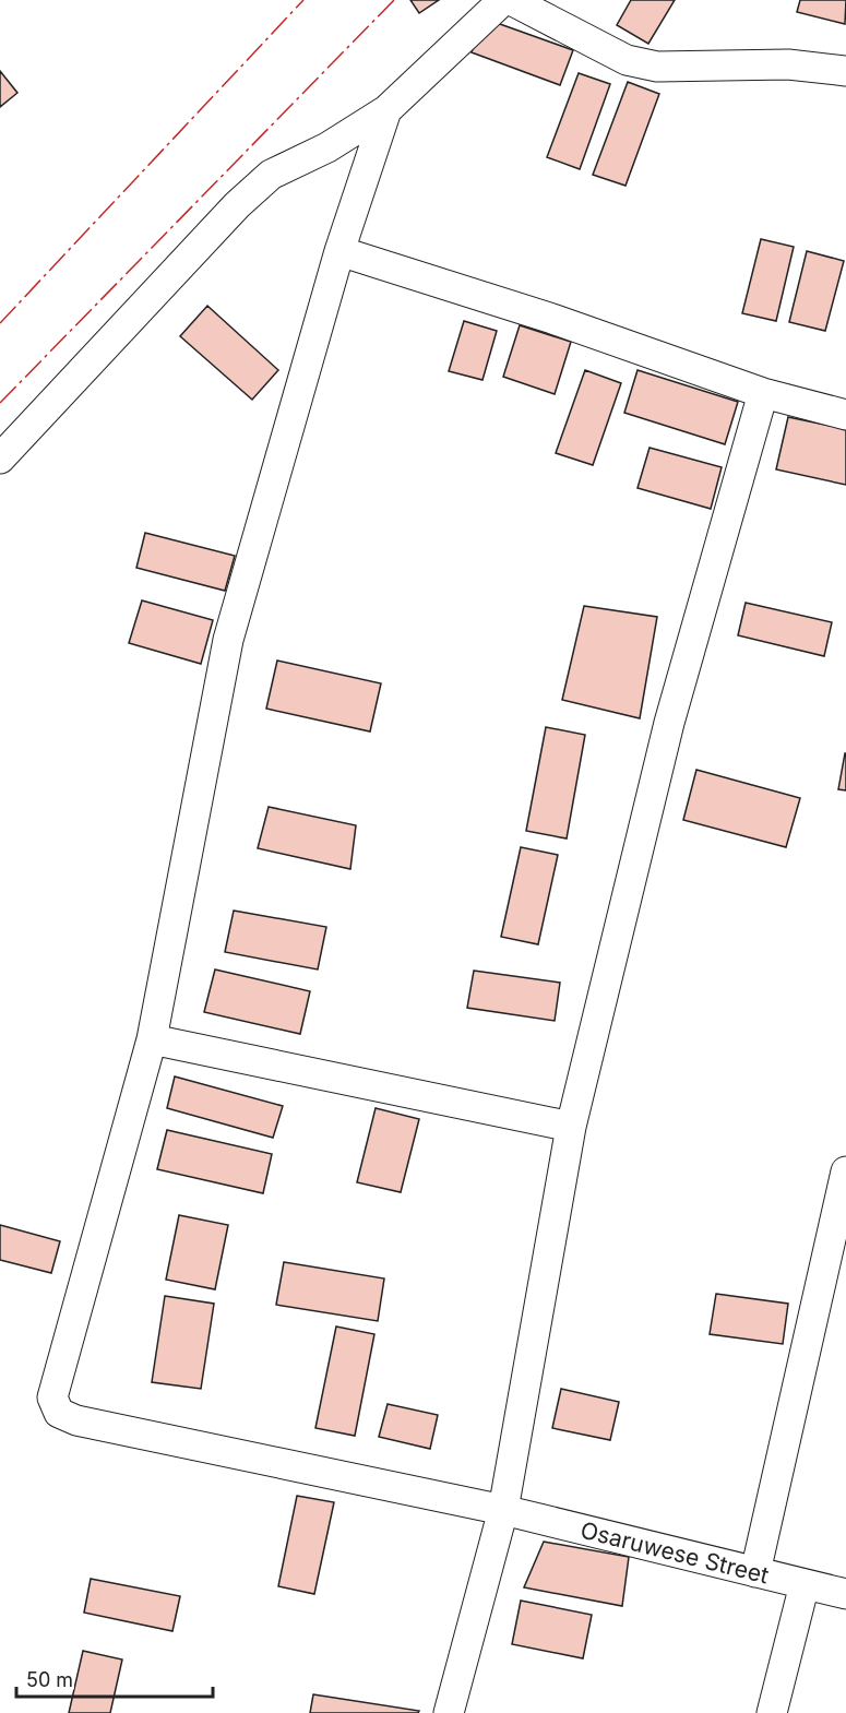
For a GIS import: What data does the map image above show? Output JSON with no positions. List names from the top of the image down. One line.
{"streets":{"street":["Osaruwese Street"]},"scale_bar":"50 m"}
